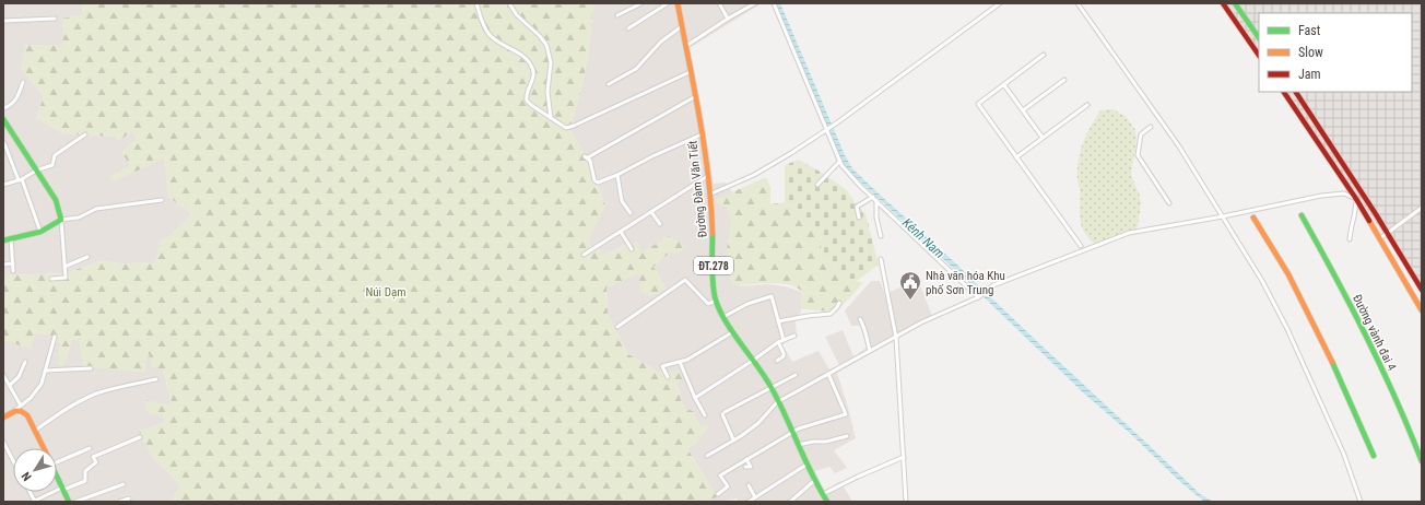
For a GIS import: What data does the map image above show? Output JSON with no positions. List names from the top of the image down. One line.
{"streets":{"main road":["Đường Đàm Văn Tiết","ĐT.278","Đường vành đai 4"]},"water":["Kênh Nam"],"parks":["Núi Dạm"],"places":{"public building":["Nhà văn hóa Khu phố Sơn Trung"]},"legend":["Fast","Slow","Jam"],"north":"bottom left"}
